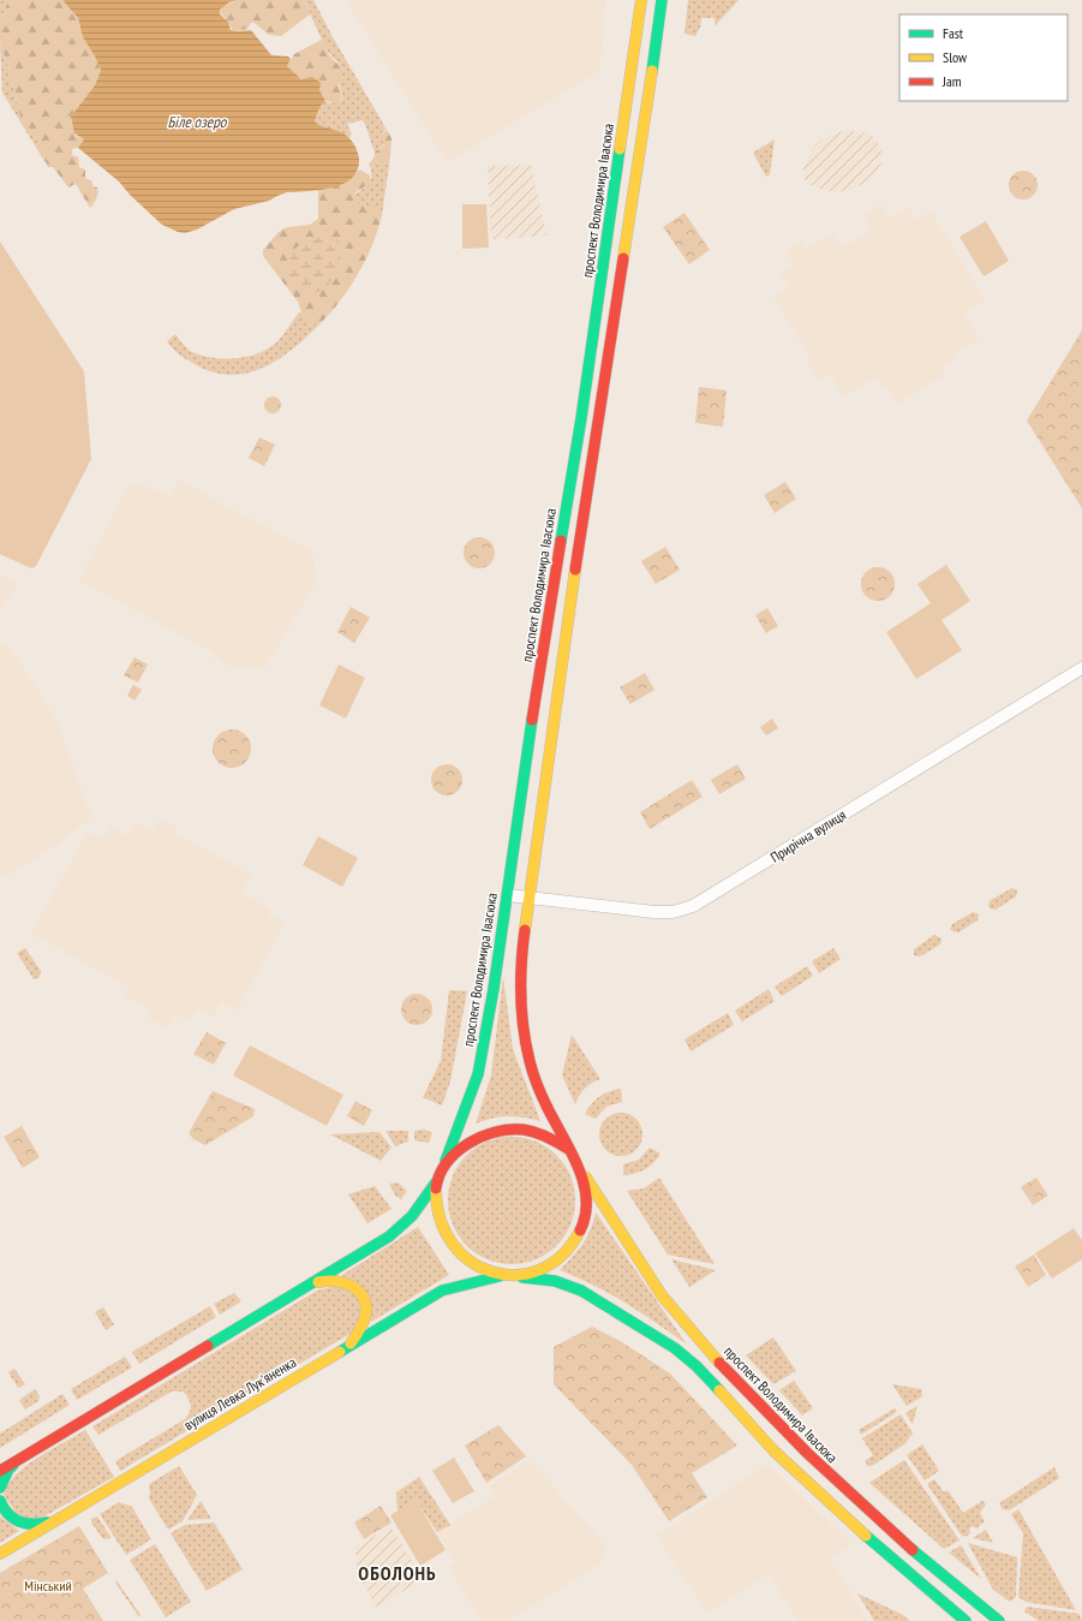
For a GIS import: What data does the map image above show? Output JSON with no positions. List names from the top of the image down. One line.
{"streets":{"main road":["проспект Володимира Івасюка","вулиця Левка Лукʼяненка"],"street":["Прирічна вулиця"]},"crossings":[["проспект Володимира Івасюка","Прирічна вулиця"],["проспект Володимира Івасюка","вулиця Левка Лукʼяненка"]],"districts":["ОБОЛОНЬ"],"water":["Біле озеро"],"parks":["Мінський"],"legend":["Fast","Slow","Jam"]}
